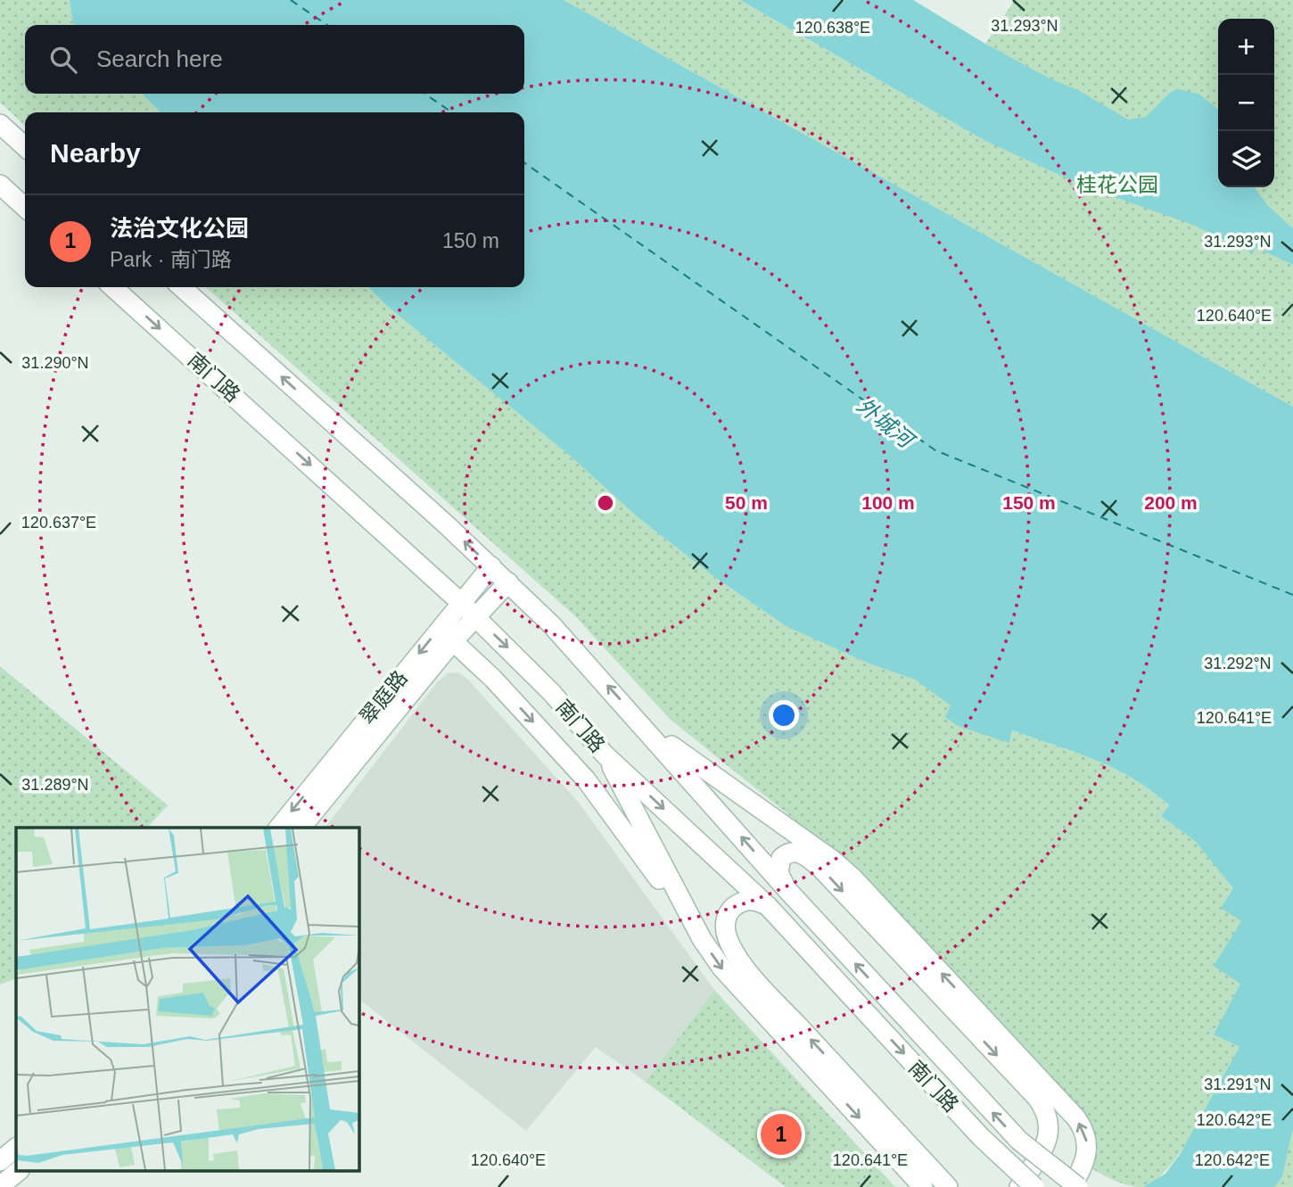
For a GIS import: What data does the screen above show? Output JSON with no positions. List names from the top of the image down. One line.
{"streets":{"main road":["南门路","翠庭路"]},"crossings":[["南门路","翠庭路"]],"water":["外城河"],"parks":["桂花公园"],"page":{"map_buttons":["+","−"],"search":"Search here","heading":"Nearby","list":[{"mark":"1","name":"法治文化公园","note":"Park · 南门路","value":"150 m"}],"pins":"1"},"coordinates":["31.293°N","120.638°E","120.640°E","31.290°N","120.637°E","31.292°N","120.641°E","31.289°N","31.291°N","120.642°E"],"rings":["50 m","100 m","150 m","200 m"]}
